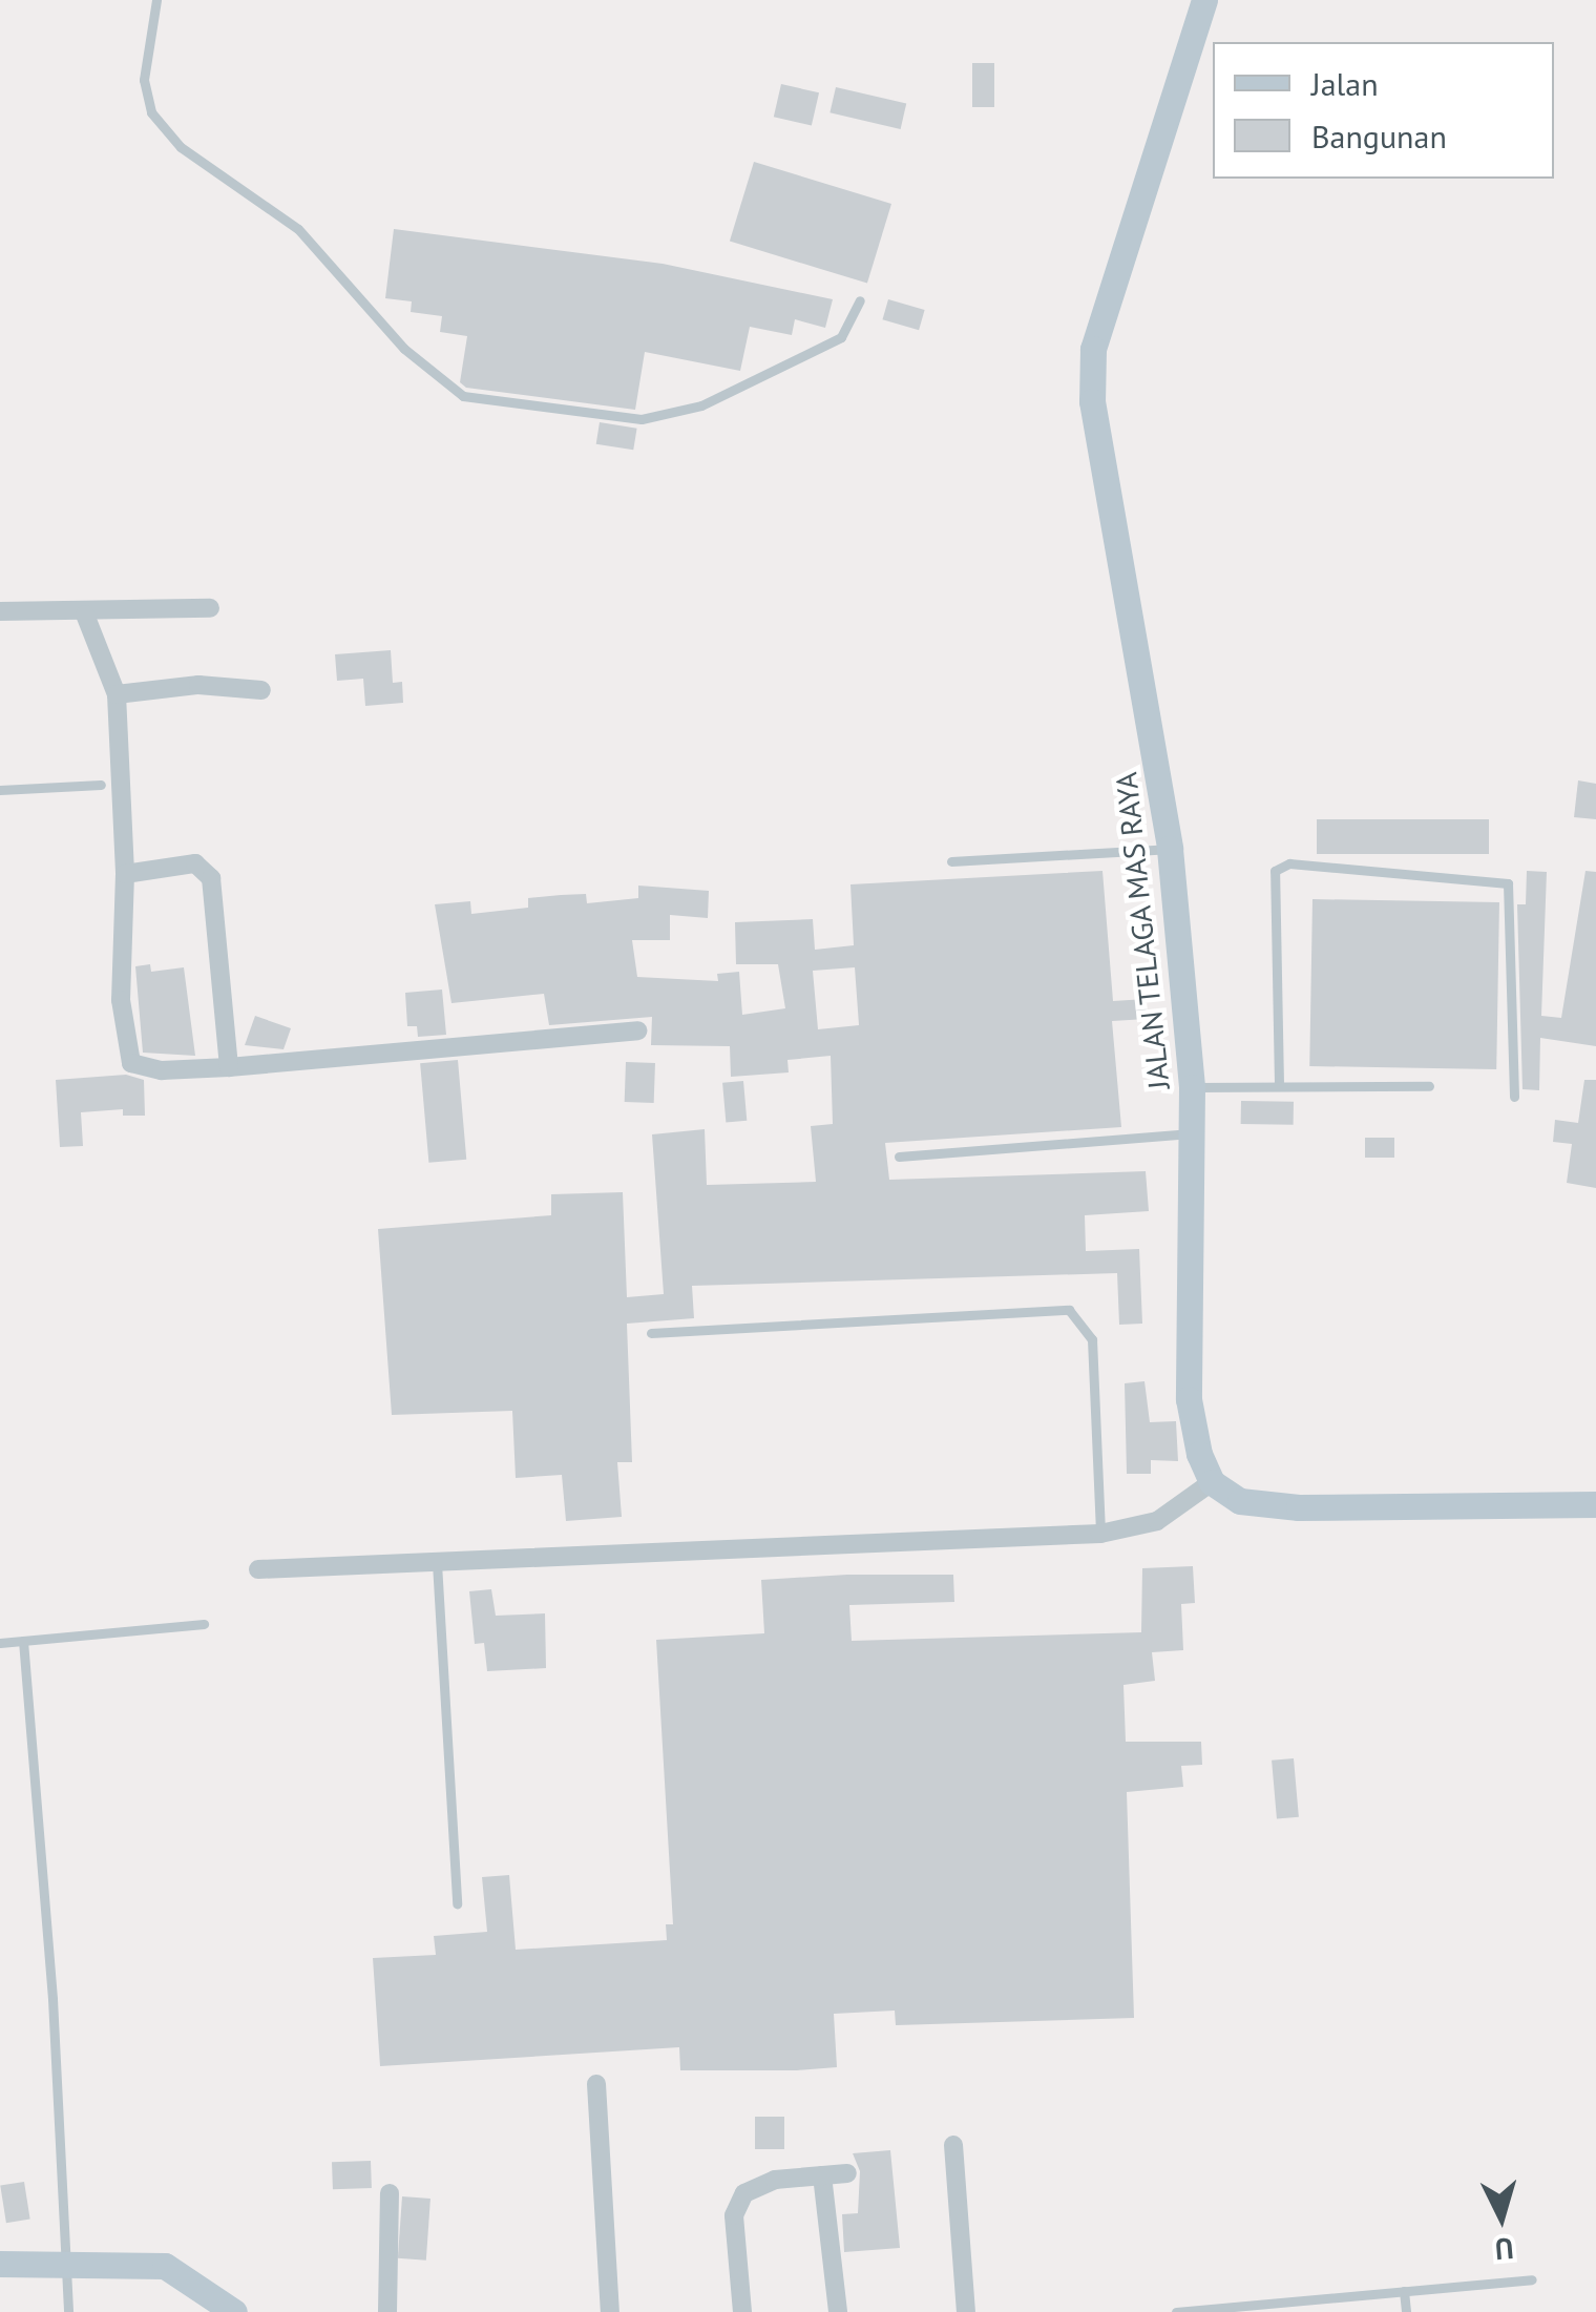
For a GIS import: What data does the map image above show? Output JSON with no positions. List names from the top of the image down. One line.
{"streets":{"main road":["JALAN TELAGA MAS RAYA"]},"legend":["Jalan","Bangunan"],"north":"bottom"}
